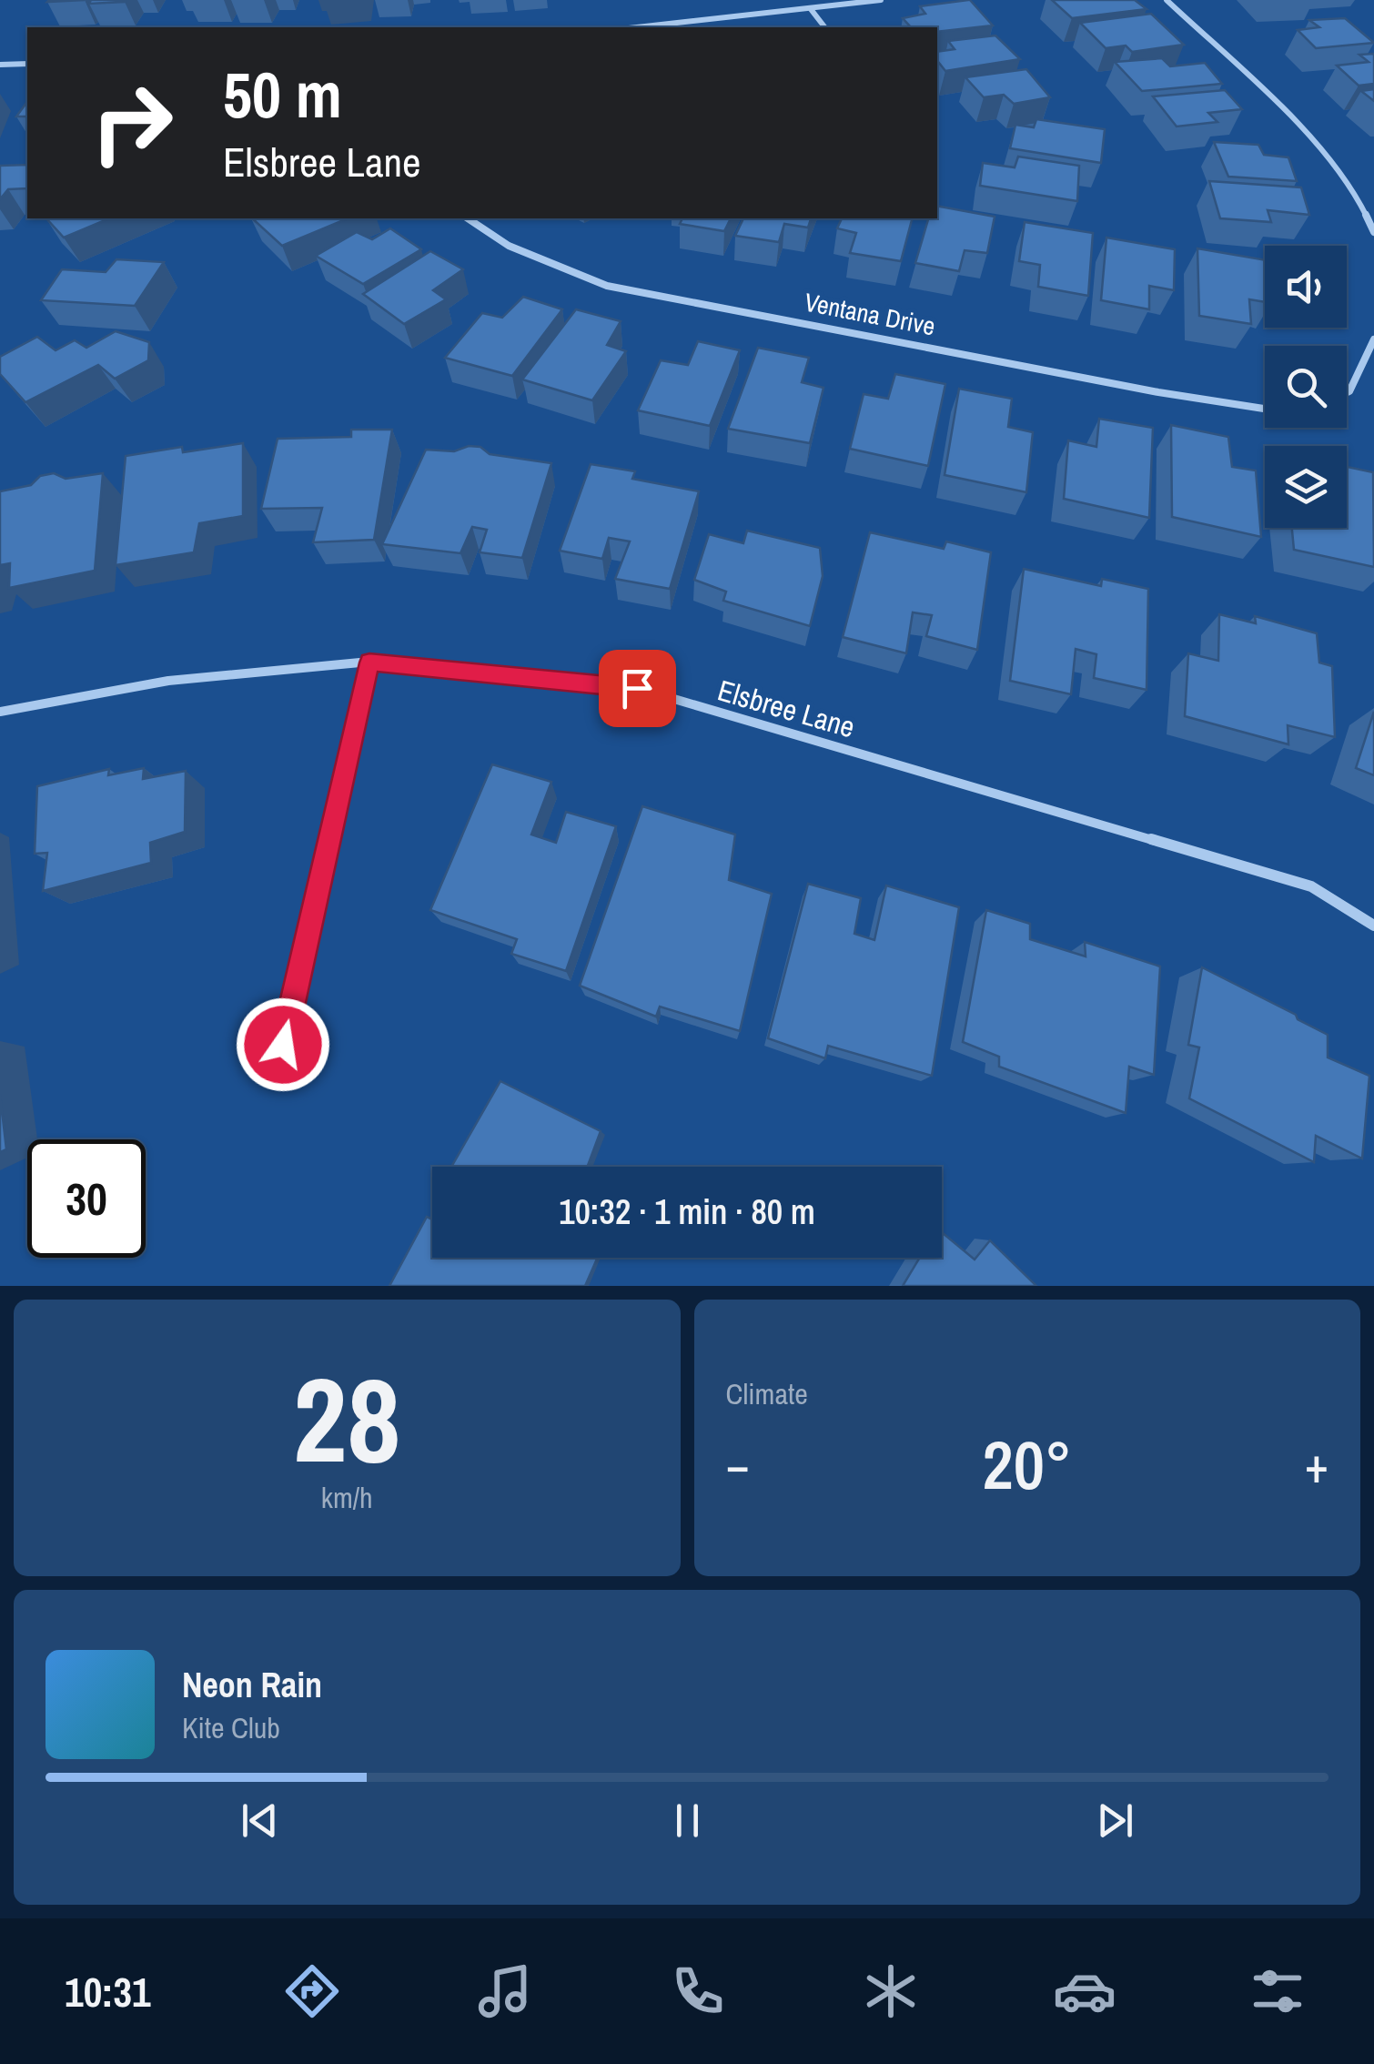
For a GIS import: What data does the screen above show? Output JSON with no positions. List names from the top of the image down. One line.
{"streets":{"street":["Ventana Drive","Elsbree Lane"]},"page":{"turn":["50 m","Elsbree Lane"],"limit":"30","trip":"10:32 · 1 min · 80 m","tile":[["28","km/h"],"Climate"],"heat":["−","20°","+"],"song":["Neon Rain","Kite Club"],"tabs":"10:31"}}
